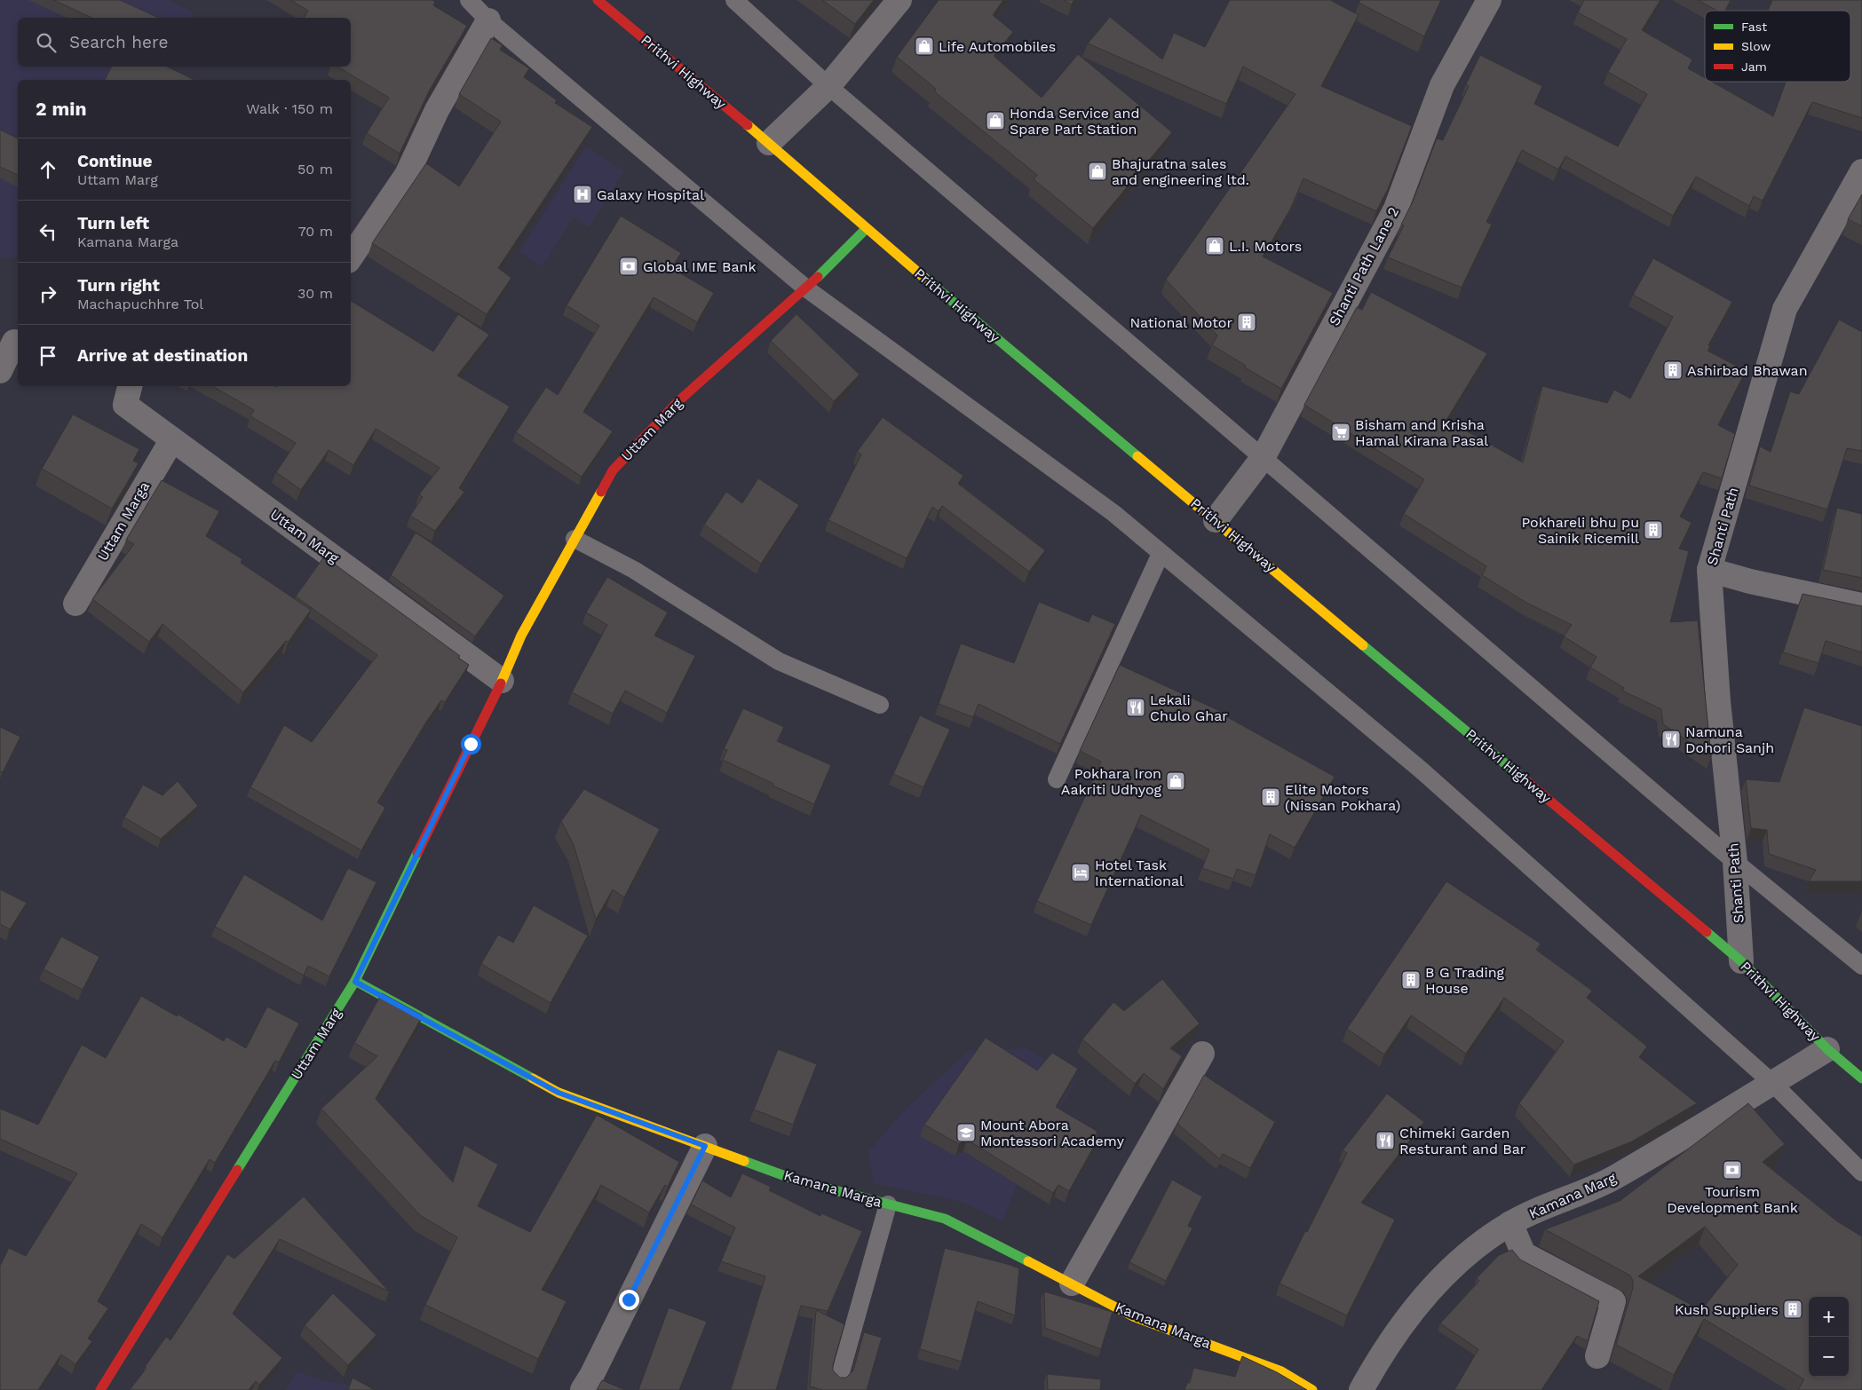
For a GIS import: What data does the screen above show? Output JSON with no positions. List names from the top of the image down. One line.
{"streets":{"main road":["Prithvi Highway","Uttam Marg","Kamana Marga"],"street":["Shanti Path Lane 2","Uttam Marga","Shanti Path","Kamana Marg"]},"crossings":[["Prithvi Highway","Shanti Path Lane 2"],["Prithvi Highway","Uttam Marg"],["Prithvi Highway","Shanti Path"],["Prithvi Highway","Kamana Marg"],["Uttam Marg","Uttam Marga"],["Uttam Marg","Kamana Marga"]],"places":{"shop":["Life Automobiles","Honda Service and Spare Part Station","Bhajuratna sales and engineering ltd.","L.I. Motors","Pokhara Iron Aakriti Udhyog"],"hospital":["Galaxy Hospital"],"bank":["Global IME Bank","Tourism Development Bank"],"building":["National Motor","Ashirbad Bhawan","Pokhareli bhu pu Sainik Ricemill","Elite Motors (Nissan Pokhara)","B G Trading House","Kush Suppliers"],"supermarket":["Bisham and Krisha Hamal Kirana Pasal"],"restaurant":["Lekali Chulo Ghar","Namuna Dohori Sanjh","Chimeki Garden Resturant and Bar"],"hotel":["Hotel Task International"],"school or university":["Mount Abora Montessori Academy"]},"legend":["Fast","Slow","Jam"],"page":{"search":"Search here","heading":["2 min","Walk · 150 m"],"list":[["Continue","Uttam Marg","50 m"],["Turn left","Kamana Marga","70 m"],["Turn right","Machapuchhre Tol","30 m"],"Arrive at destination"],"map_buttons":["+","−"]}}
